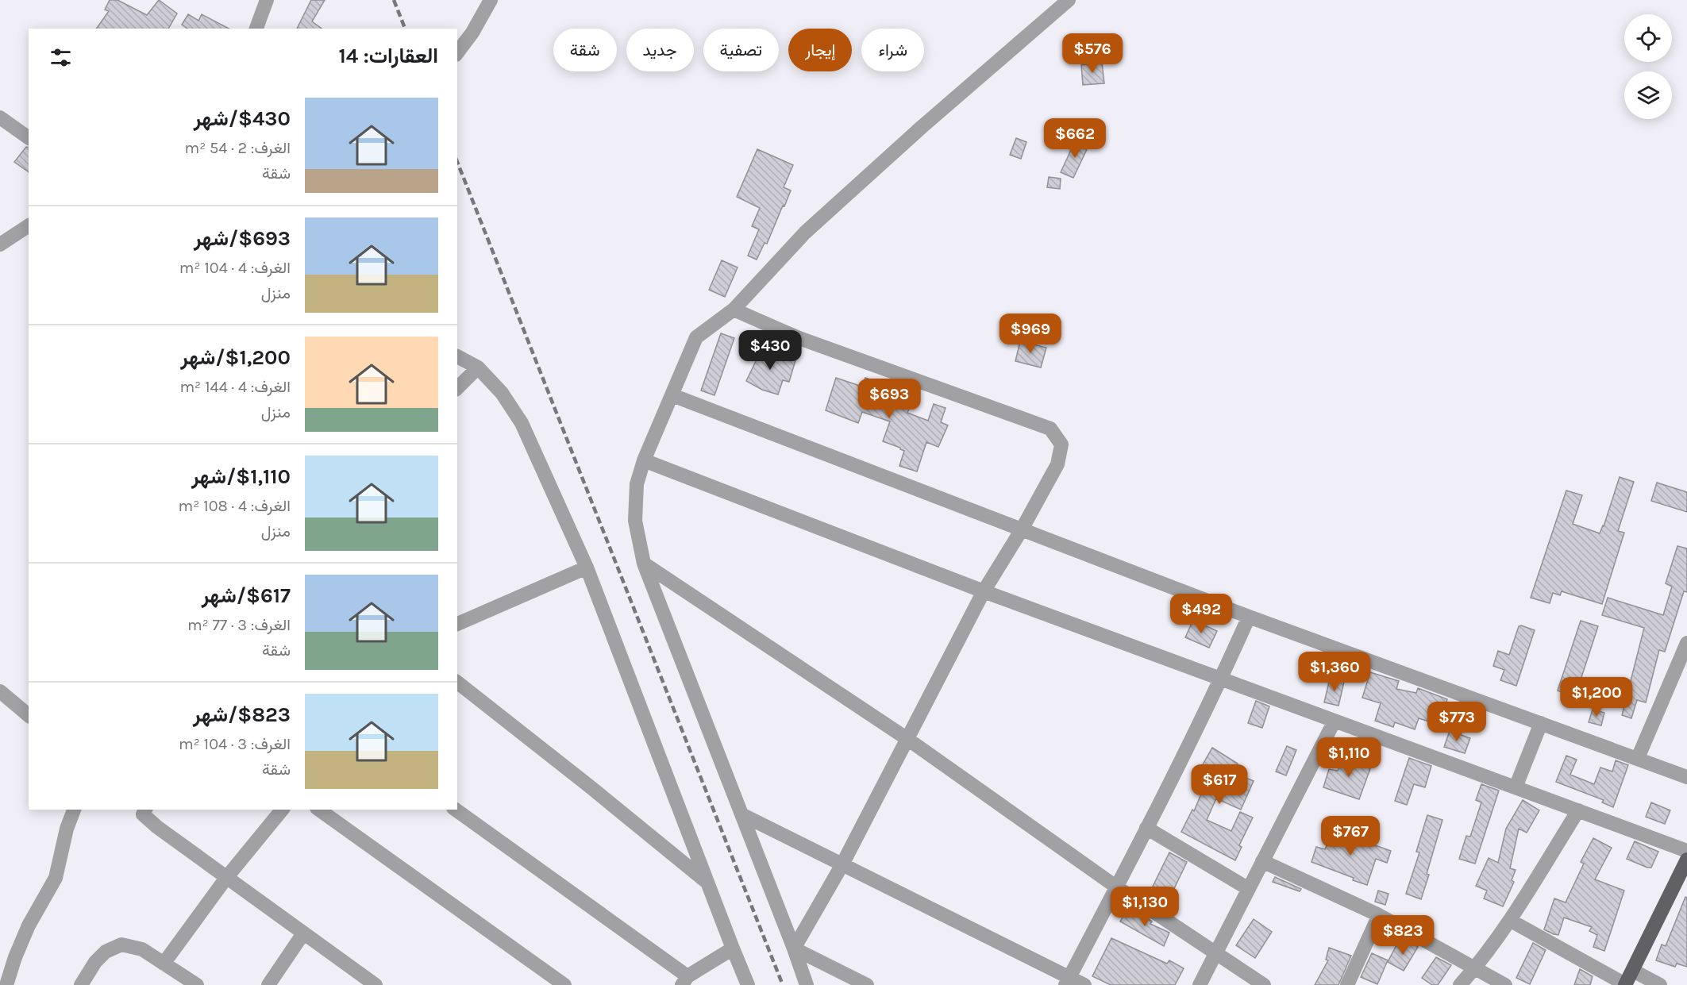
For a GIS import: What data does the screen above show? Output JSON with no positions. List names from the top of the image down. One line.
{"page":{"chip":["شراء","إيجار","تصفية","جديد","شقة"],"heading":"العقارات: 14","price":["$576","$662","$969","$430","$693","$492","$1,360","$1,200","$773","$1,110","$617","$767","$1,130","$823"],"list":[{"name":"$430/شهر","note":"الغرف: 2 · 54 m² · شقة"},{"name":"$693/شهر","note":"الغرف: 4 · 104 m² · منزل"},{"name":"$1,200/شهر","note":"الغرف: 4 · 144 m² · منزل"},{"name":"$1,110/شهر","note":"الغرف: 4 · 108 m² · منزل"},{"name":"$617/شهر","note":"الغرف: 3 · 77 m² · شقة"},{"name":"$823/شهر","note":"الغرف: 3 · 104 m² · شقة"}]}}
